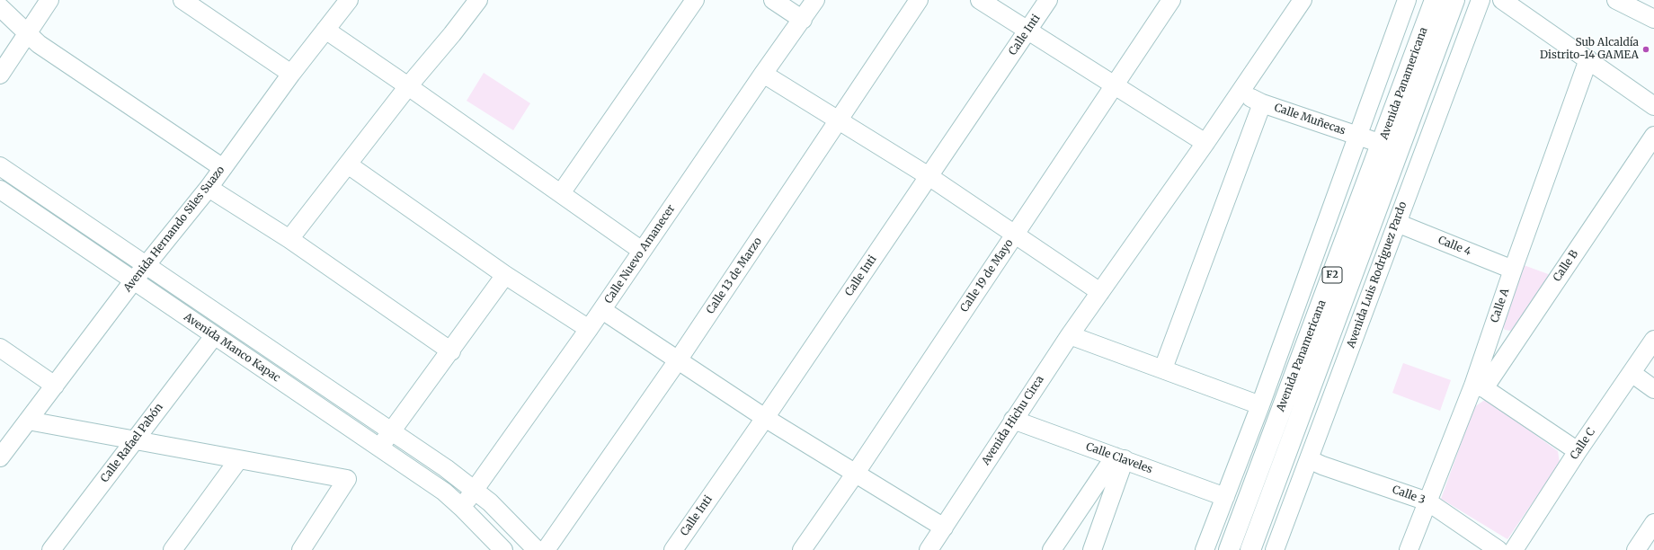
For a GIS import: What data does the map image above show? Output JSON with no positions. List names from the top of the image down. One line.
{"streets":{"highway":["Avenida Panamericana","F2"],"street":["Calle Inti","Calle Muñecas","Avenida Hernando Siles Suazo","Calle 4","Calle Nuevo Amanecer","Calle B","Avenida Luis Rodriguez Pardo","Calle 13 de Marzo","Calle 19 de Mayo","Calle A","Avenida Manco Kapac","Avenida Hichu Circa","Calle Rafael Pabón","Calle C","Calle Claveles","Calle 3"]},"crossings":[["Avenida Panamericana","Calle Muñecas"],["Avenida Panamericana","Calle Claveles"],["Calle Muñecas","Avenida Hichu Circa"],["Avenida Hernando Siles Suazo","Avenida Manco Kapac"],["Calle 4","Avenida Luis Rodriguez Pardo"],["Calle 4","Calle A"],["Calle Nuevo Amanecer","Avenida Manco Kapac"],["Calle B","Calle A"],["Avenida Luis Rodriguez Pardo","Calle 3"],["Calle A","Calle 3"],["Avenida Manco Kapac","Calle Rafael Pabón"],["Avenida Hichu Circa","Calle Claveles"]],"places":["Sub Alcaldía Distrito-14 GAMEA"]}
